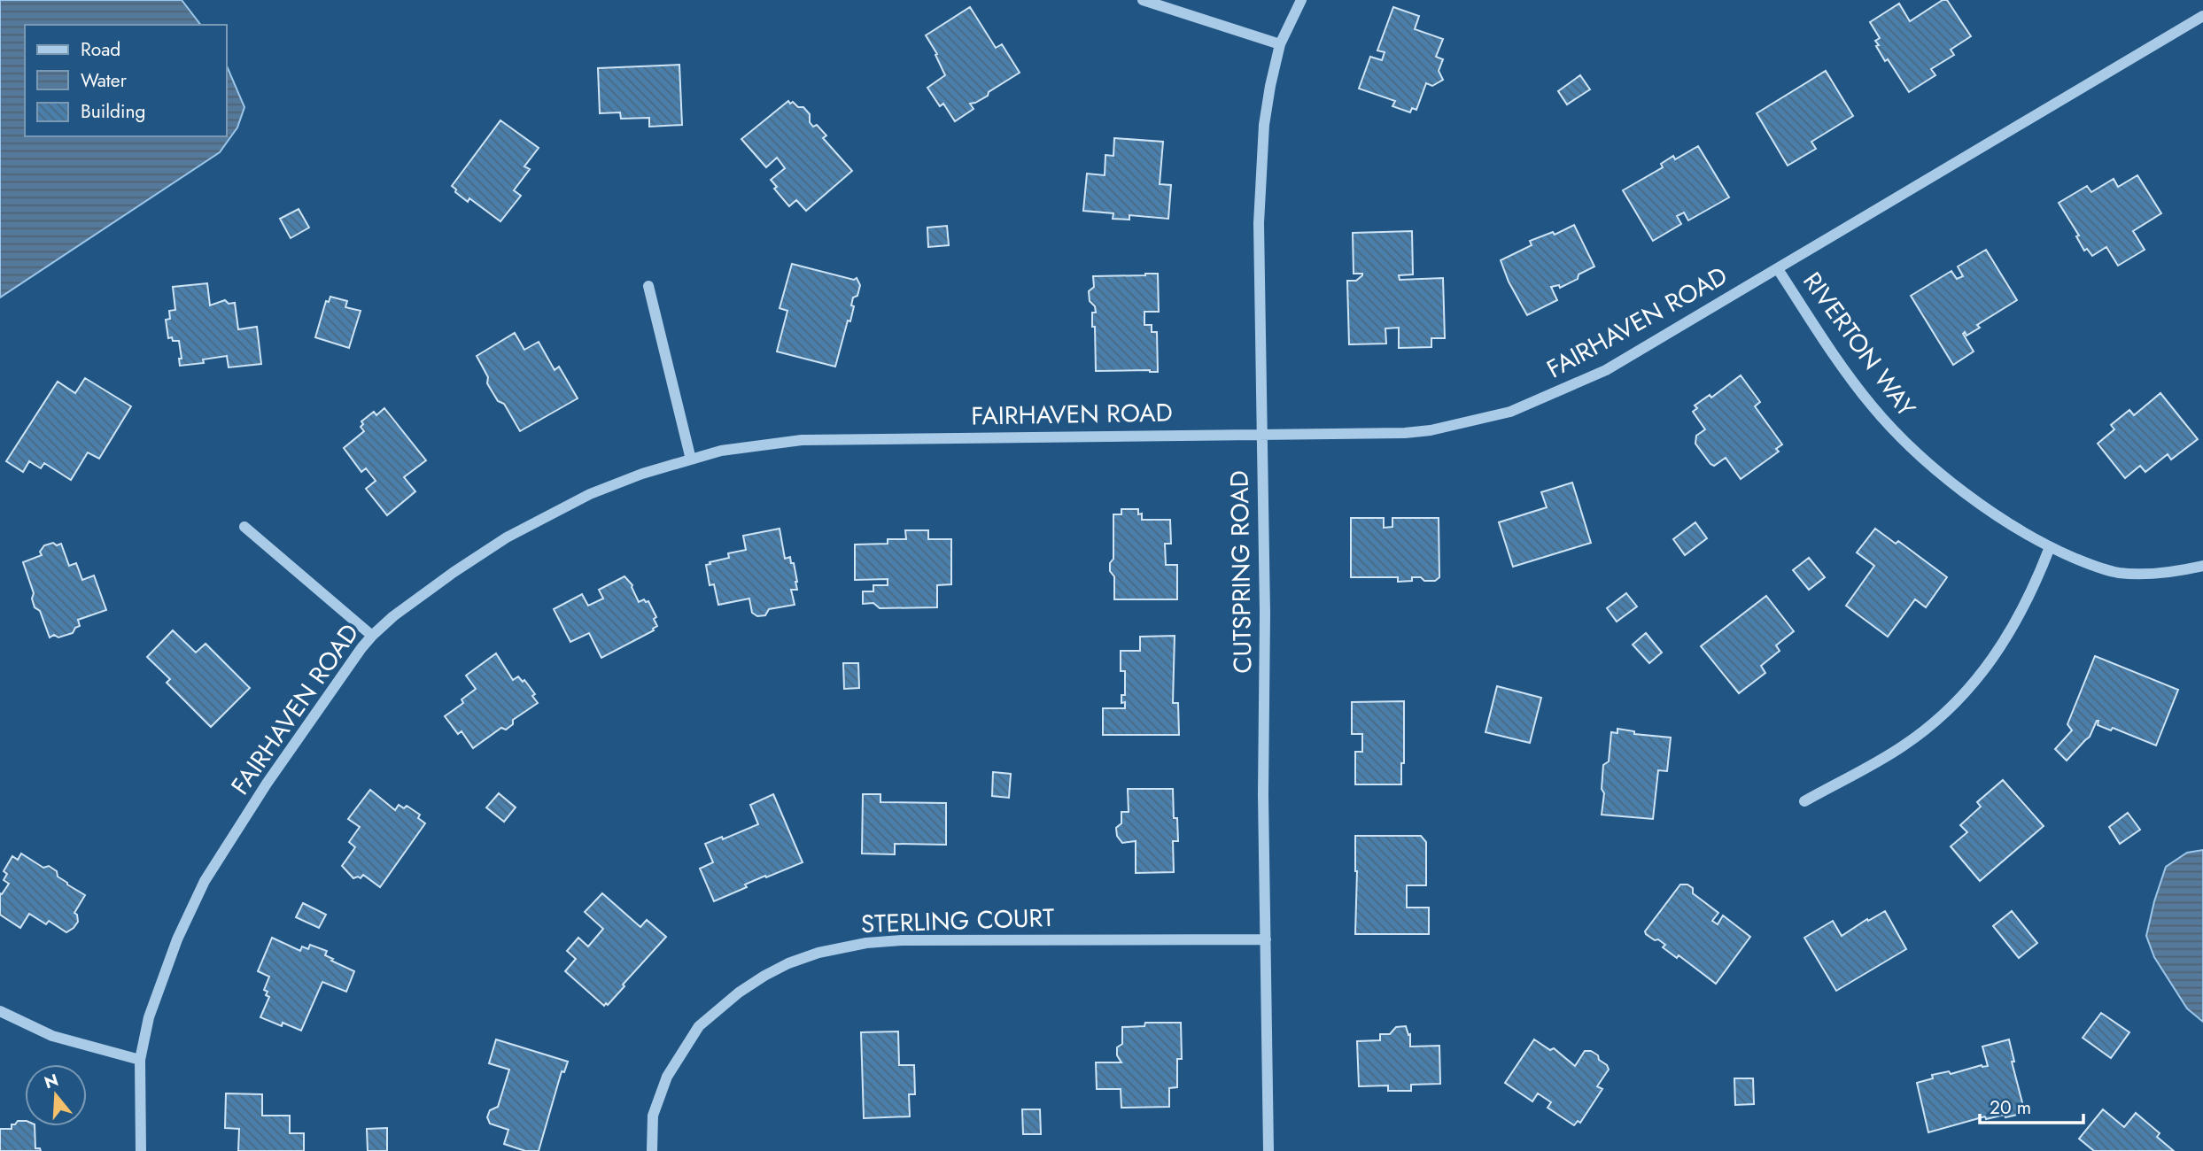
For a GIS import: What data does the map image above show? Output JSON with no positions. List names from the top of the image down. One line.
{"streets":{"street":["FAIRHAVEN ROAD","RIVERTON WAY","CUTSPRING ROAD","STERLING COURT"]},"crossings":[["FAIRHAVEN ROAD","RIVERTON WAY"],["FAIRHAVEN ROAD","CUTSPRING ROAD"],["CUTSPRING ROAD","STERLING COURT"]],"legend":["Road","Water","Building"],"scale_bar":"20 m","north":"top"}
